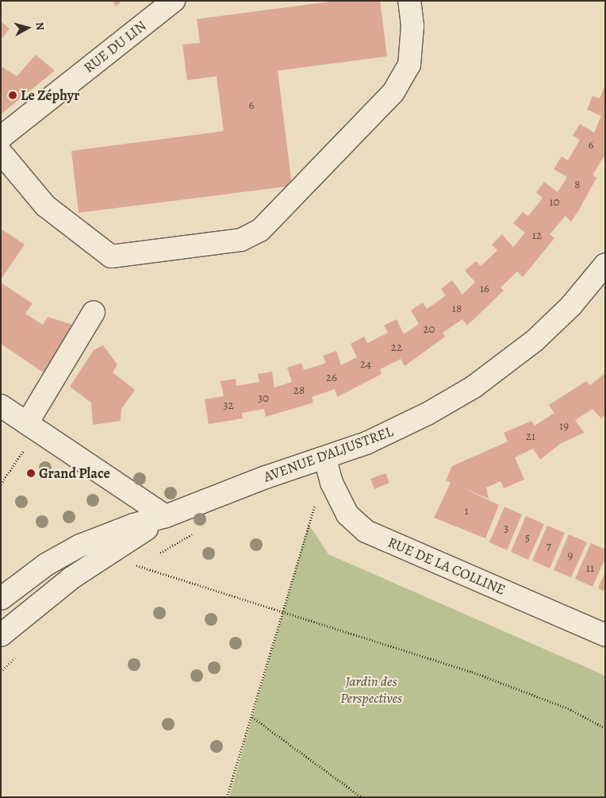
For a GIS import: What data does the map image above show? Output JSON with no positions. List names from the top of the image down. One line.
{"streets":{"street":["RUE DU LIN","AVENUE D'ALJUSTREL","RUE DE LA COLLINE"]},"crossings":[["AVENUE D'ALJUSTREL","RUE DE LA COLLINE"]],"parks":["Jardin des Perspectives"],"places":["Le Zéphyr","Grand Place"],"house_numbers":["6","6","8","10","12","16","18","20","22","24","26","28","30","32","19","21","1","3","5","7","9","11"],"north":"right"}
